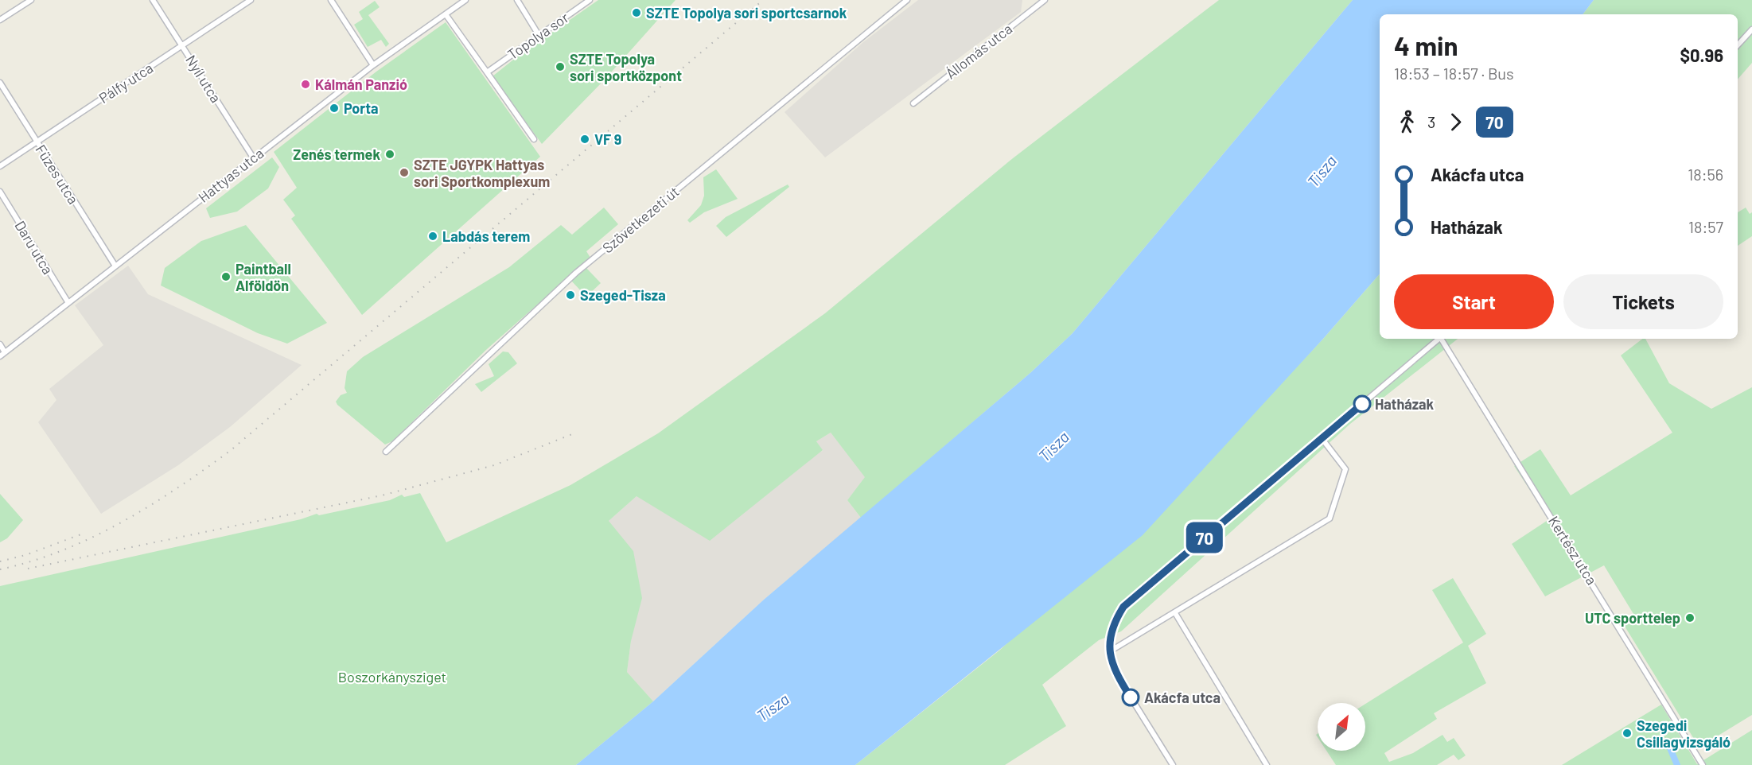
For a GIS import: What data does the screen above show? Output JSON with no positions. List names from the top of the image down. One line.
{"streets":{"street":["Topolya sor","Állomás utca","Nyíl utca","Pálfy utca","Füzes utca","Hattyas utca","Szövetkezeti út","Daru utca","Kertész utca"]},"crossings":[["Nyíl utca","Pálfy utca"],["Nyíl utca","Hattyas utca"],["Pálfy utca","Füzes utca"],["Füzes utca","Hattyas utca"],["Hattyas utca","Daru utca"]],"water":["Tisza"],"parks":["Boszorkánysziget"],"places":["SZTE Topolya sori sportcsarnok","SZTE Topolya sori sportközpont","Kálmán Panzió","Porta","VF 9","Zenés termek","SZTE JGYPK Hattyas sori Sportkomplexum","Labdás terem","Paintball Alföldön","Szeged-Tisza","Hatházak","UTC sporttelep","Akácfa utca","Szegedi Csillagvizsgáló"],"lines":["bus line 70"],"north":"top right","page":{"on_map":"70","heading":["4 min","18:53 – 18:57 · Bus","$0.96"],"legs":["3","70"],"list":[{"name":"Akácfa utca","value":"18:56"},{"name":"Hatházak","value":"18:57"}],"buttons":["Start","Tickets"]}}
